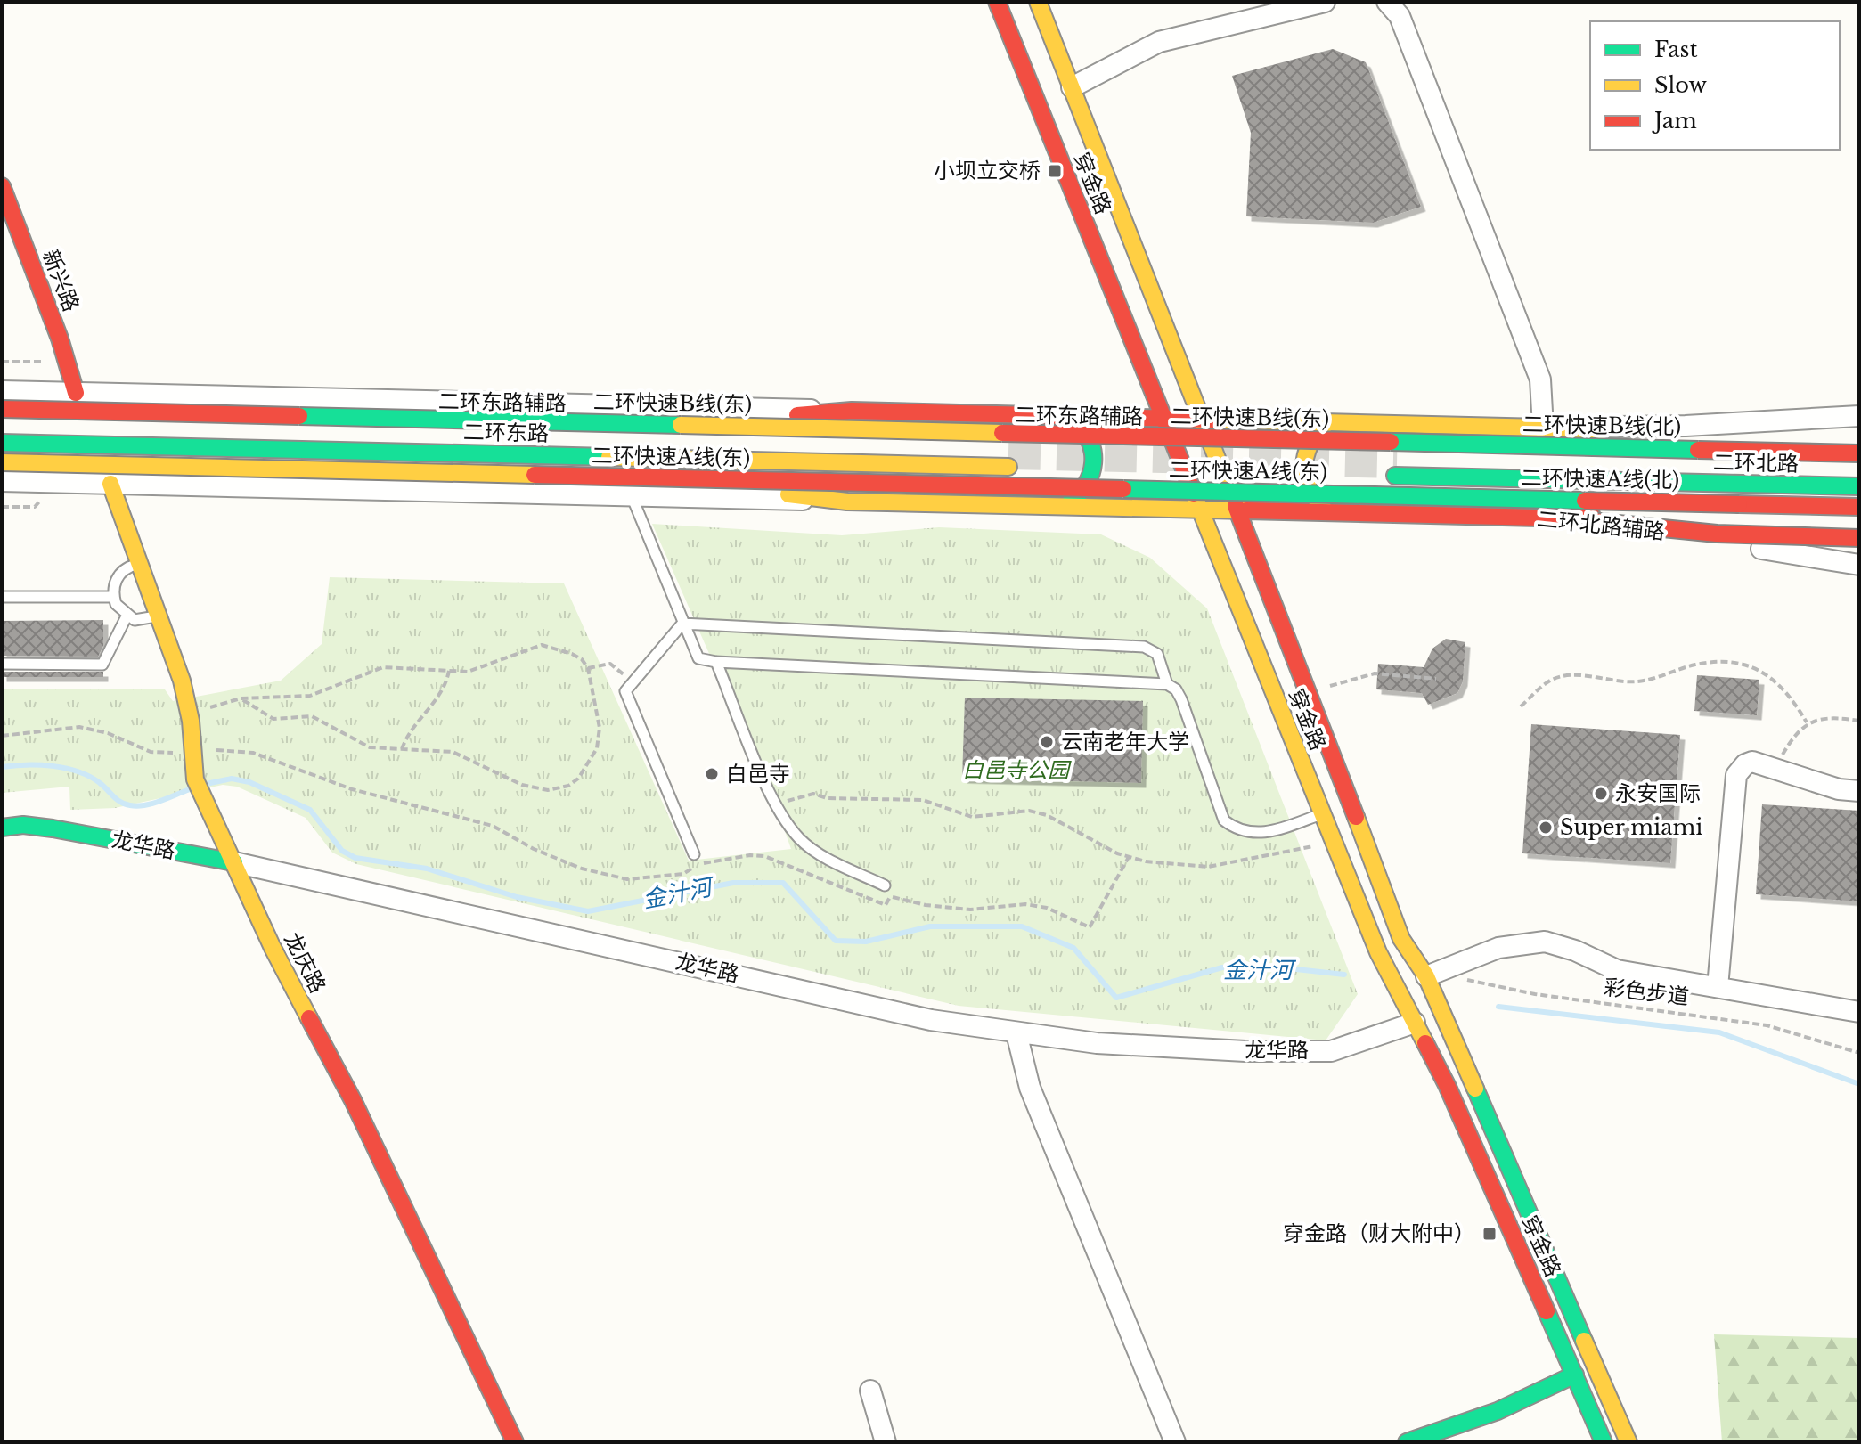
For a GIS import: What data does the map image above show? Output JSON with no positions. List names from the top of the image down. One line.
{"streets":{"main road":["穿金路","新兴路","二环东路辅路","二环快速B线(东)","二环快速B线(北)","二环东路","二环快速A线(东)","二环北路","二环快速A线(北)","二环北路辅路","龙华路","龙庆路"],"path":["彩色步道"]},"crossings":[["穿金路","二环东路辅路"],["穿金路","龙华路"],["新兴路","二环东路辅路"],["二环快速B线(东)","二环快速B线(北)"],["二环快速A线(东)","二环快速A线(北)"],["龙华路","龙庆路"]],"water":["金汁河"],"parks":["白邑寺公园"],"places":{"transit":["小坝立交桥","穿金路（财大附中）"],"other":["云南老年大学","白邑寺","永安国际","Super miami"]},"legend":["Fast","Slow","Jam"]}
